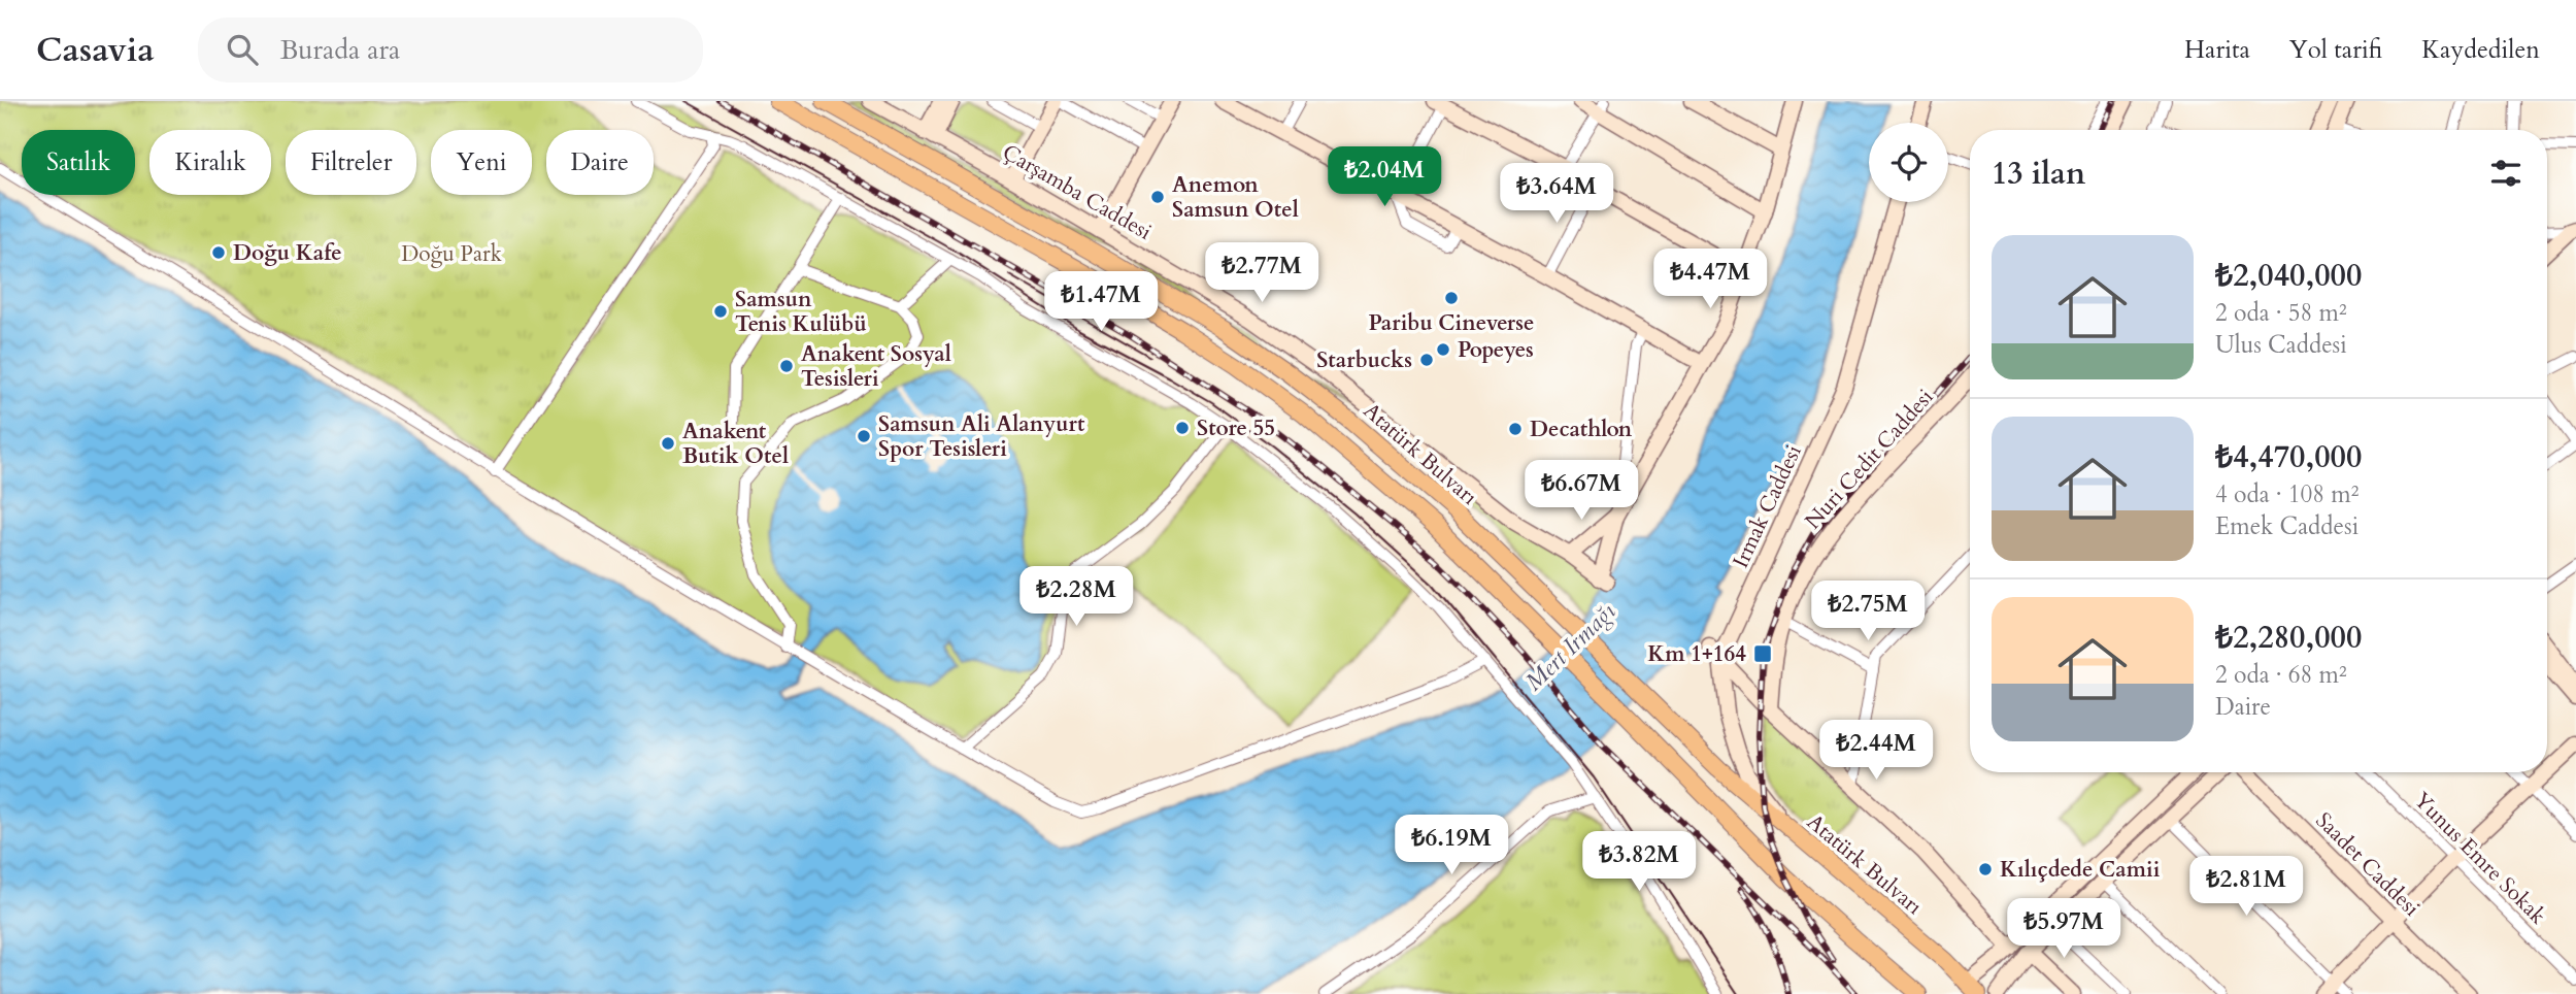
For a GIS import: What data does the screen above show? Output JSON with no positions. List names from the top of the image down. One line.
{"streets":{"main road":["Çarşamba Caddesi","Atatürk Bulvarı","Nuri Cedit Caddesi","Irmak Caddesi","Saadet Caddesi"],"street":["Yunus Emre Sokak"]},"water":["Mert Irmağı"],"parks":["Doğu Park"],"places":{"other":["Anemon Samsun Otel","Doğu Kafe","Paribu Cineverse","Samsun Tenis Kulübü","Popeyes","Starbucks","Anakent Sosyal Tesisleri","Store 55","Decathlon","Samsun Ali Alanyurt Spor Tesisleri","Anakent Butik Otel","Kılıçdede Camii"],"transit":["Km 1+164"]},"page":{"header":"Casavia","search":"Burada ara","nav":["Harita","Yol tarifi","Kaydedilen"],"chip":["Satılık","Kiralık","Filtreler","Yeni","Daire"],"heading":"13 ilan","price":["₺2.04M","₺3.64M","₺2.77M","₺4.47M","₺1.47M","₺6.67M","₺2.28M","₺2.75M","₺2.44M","₺6.19M","₺3.82M","₺2.81M","₺5.97M"],"list":[{"name":"₺2,040,000","note":"2 oda · 58 m² · Ulus Caddesi"},{"name":"₺4,470,000","note":"4 oda · 108 m² · Emek Caddesi"},{"name":"₺2,280,000","note":"2 oda · 68 m² · Daire"}]}}
